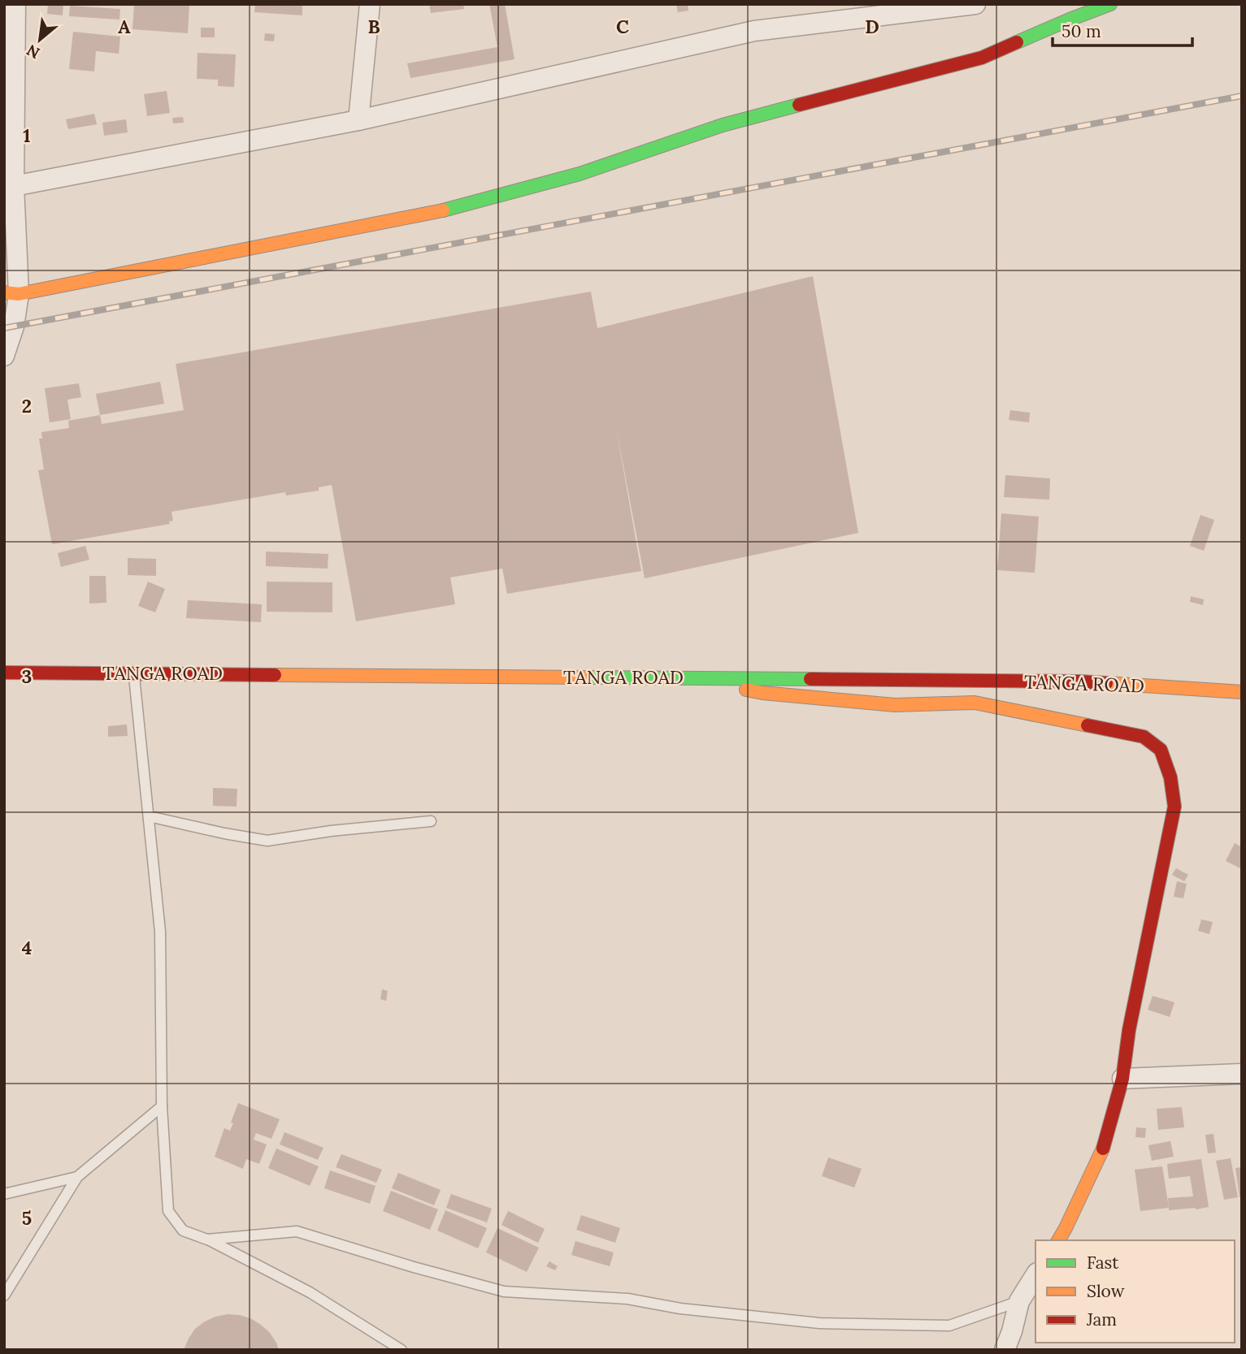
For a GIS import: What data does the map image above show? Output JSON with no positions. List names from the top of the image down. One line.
{"streets":{"main road":["TANGA ROAD"]},"legend":["Fast","Slow","Jam"],"scale_bar":"50 m","north":"bottom left","grid":{"columns":["A","B","C","D"],"rows":["1","2","3","4","5"]}}
